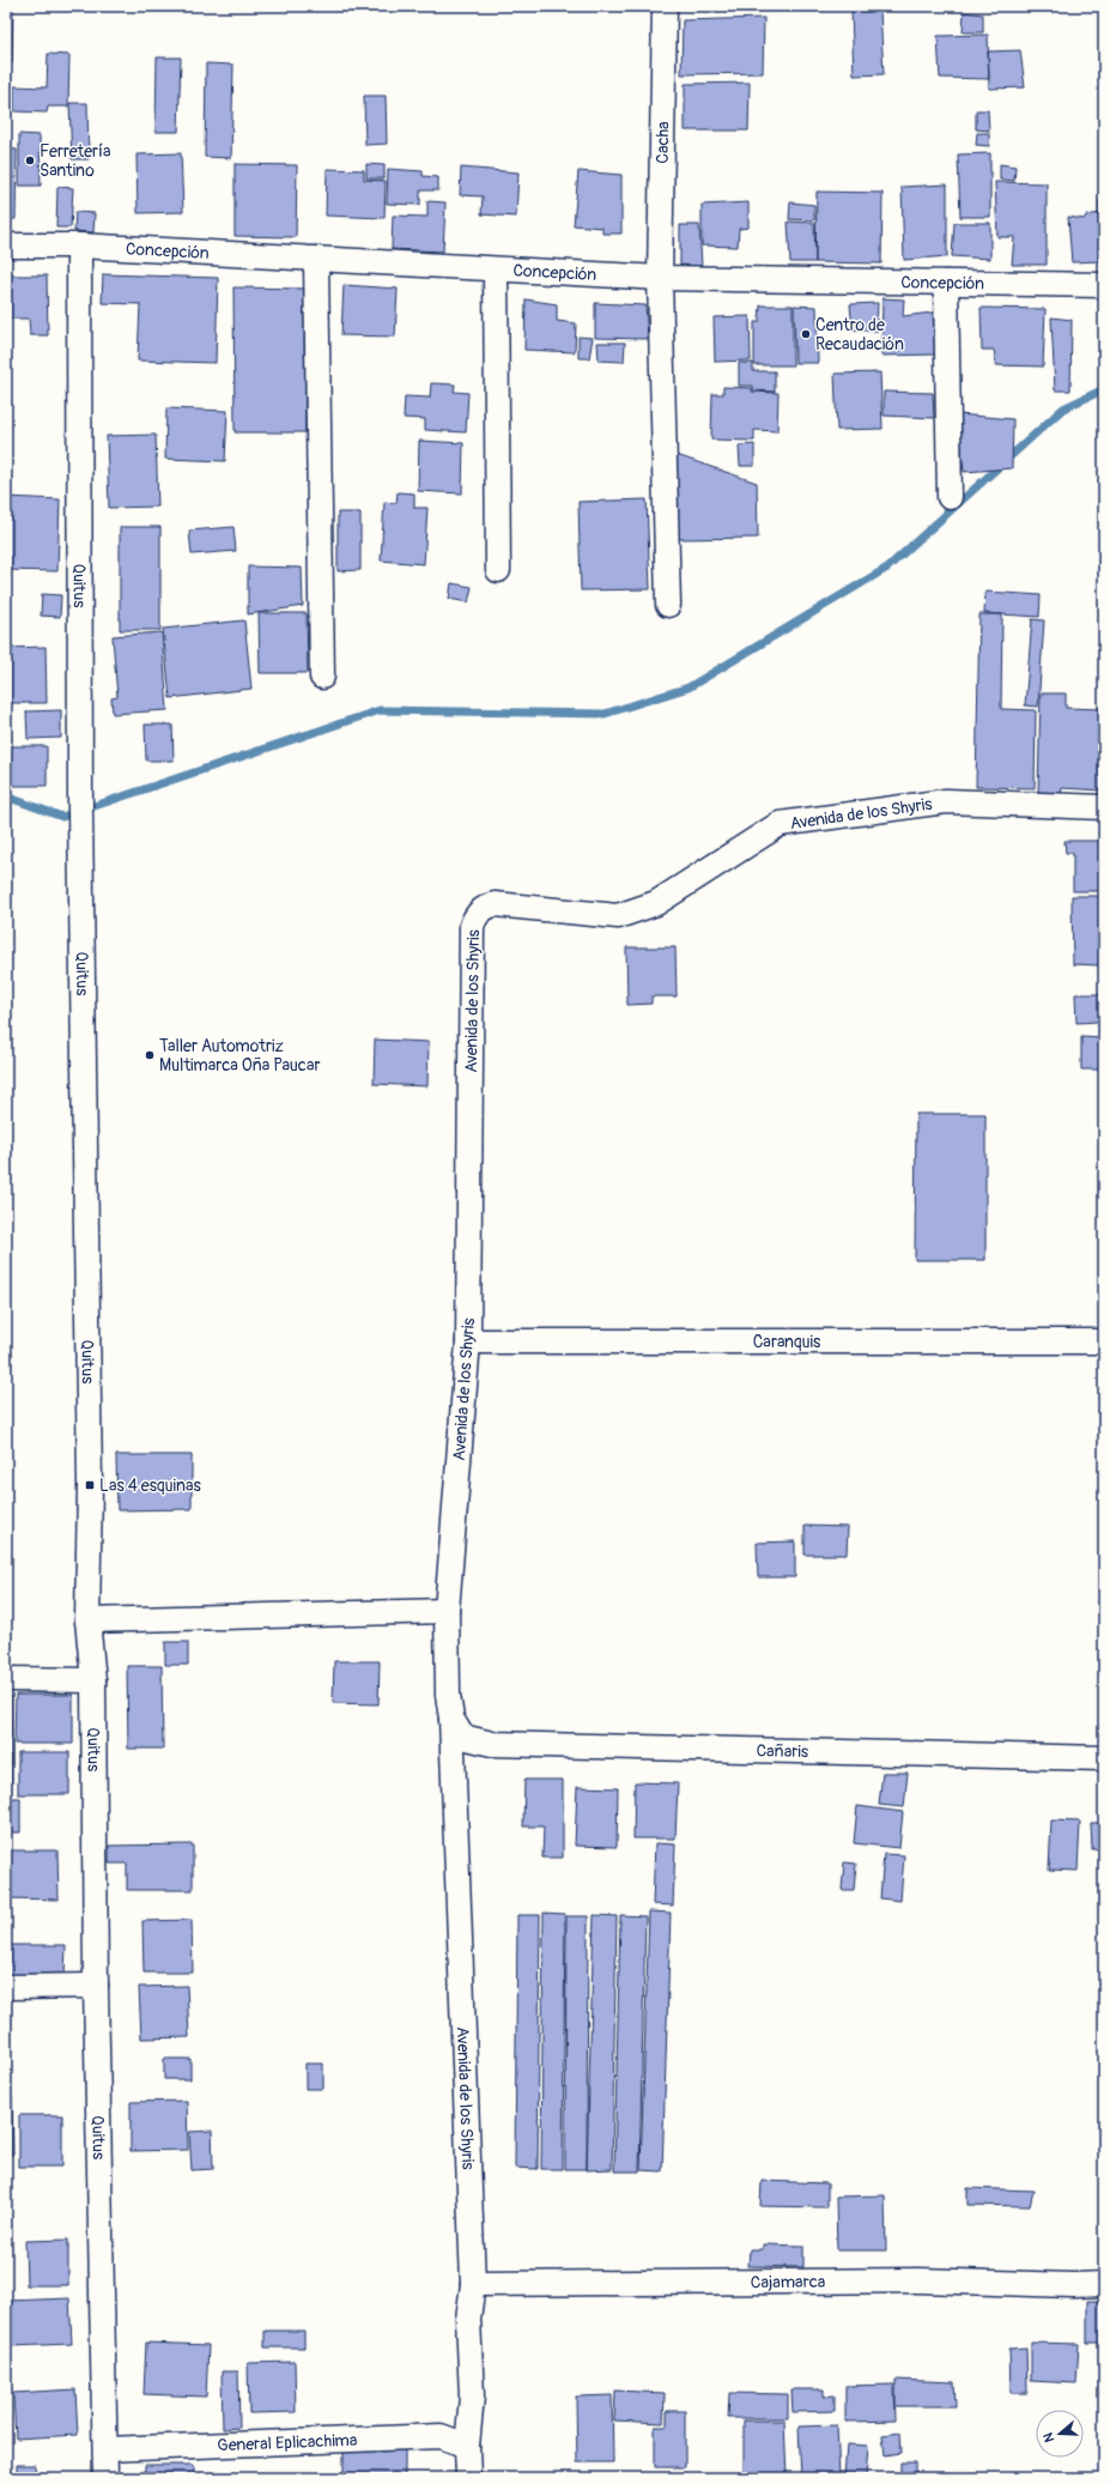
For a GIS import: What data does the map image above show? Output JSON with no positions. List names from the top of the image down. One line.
{"streets":{"street":["Cacha","Concepción","Quitus","Avenida de los Shyris","Caranquis","Cañaris","Cajamarca","General Eplicachima"]},"crossings":[["Cacha","Concepción"],["Concepción","Quitus"],["Quitus","General Eplicachima"],["Avenida de los Shyris","Caranquis"],["Avenida de los Shyris","Cañaris"],["Avenida de los Shyris","Cajamarca"],["Avenida de los Shyris","General Eplicachima"]],"places":{"other":["Ferretería Santino","Centro de Recaudación","Taller Automotriz Multimarca Oña Paucar"],"transit":["Las 4 esquinas"]},"north":"left"}
